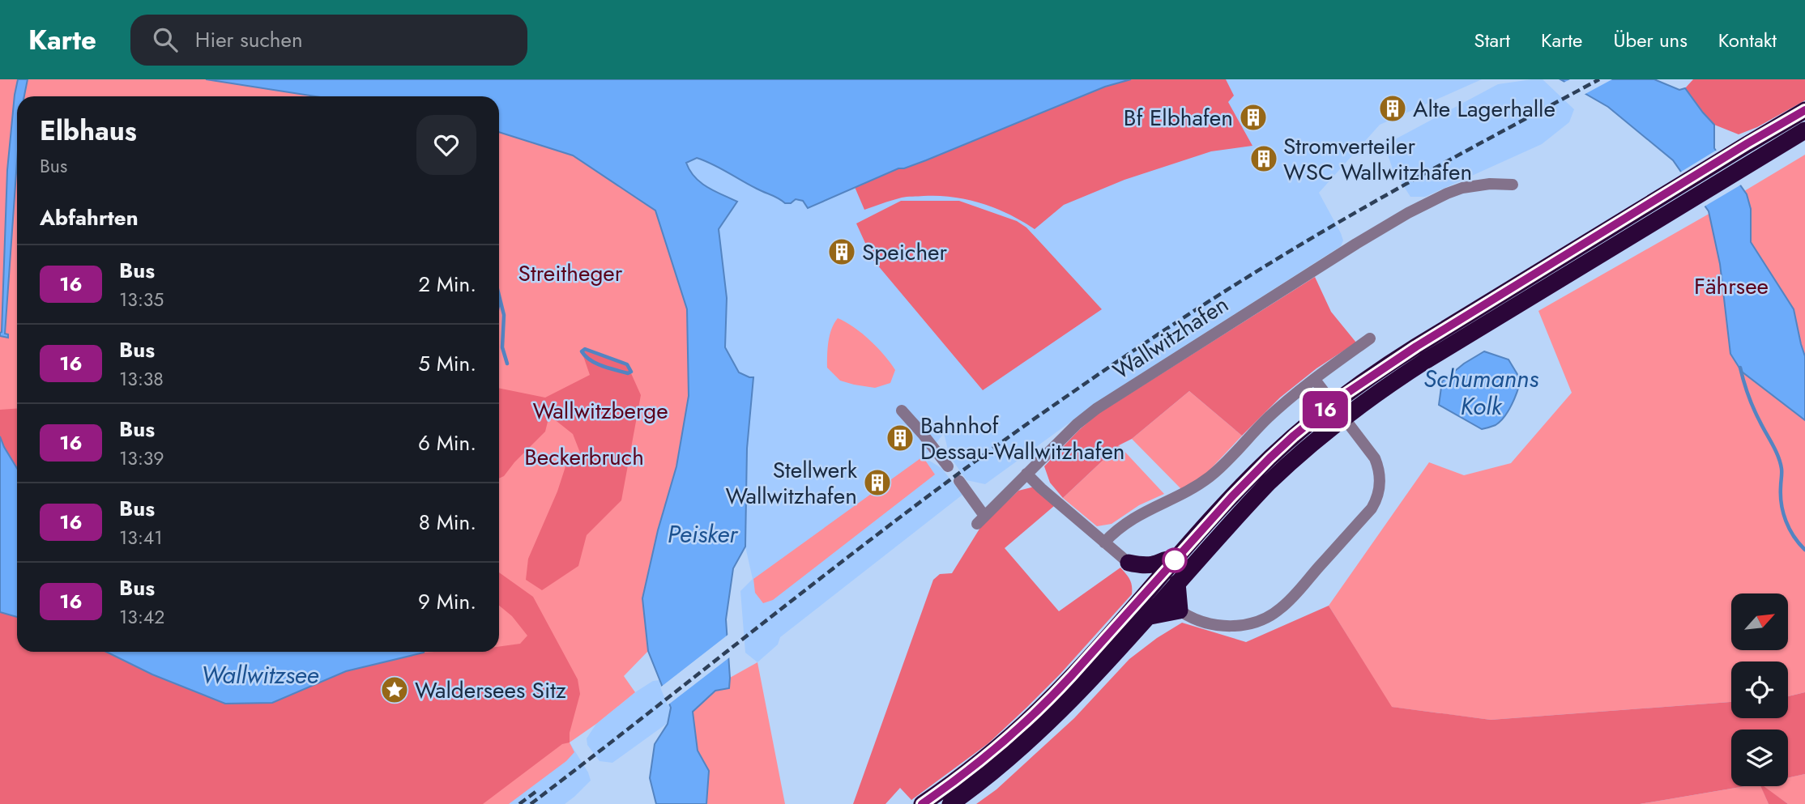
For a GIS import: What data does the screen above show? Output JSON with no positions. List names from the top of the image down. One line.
{"streets":{"street":["Wallwitzhafen"]},"water":["Schumanns Kolk","Peisker","Wallwitzsee"],"parks":["Streitheger","Fährsee","Wallwitzberge","Beckerbruch"],"places":{"building":["Alte Lagerhalle","Bf Elbhafen","Stromverteiler WSC Wallwitzhafen","Speicher","Bahnhof Dessau-Wallwitzhafen","Stellwerk Wallwitzhafen"],"place":["Waldersees Sitz"]},"lines":["bus line 16"],"north":"top right","page":{"header":"Karte","search":"Hier suchen","nav":["Start","Karte","Über uns","Kontakt"],"on_map":"16","heading":[["Elbhaus","Bus"],"Abfahrten"],"list":[{"mark":"16","name":"Bus","note":"13:35","value":"2 Min."},{"mark":"16","name":"Bus","note":"13:38","value":"5 Min."},{"mark":"16","name":"Bus","note":"13:39","value":"6 Min."},{"mark":"16","name":"Bus","note":"13:41","value":"8 Min."},{"mark":"16","name":"Bus","note":"13:42","value":"9 Min."}]}}
